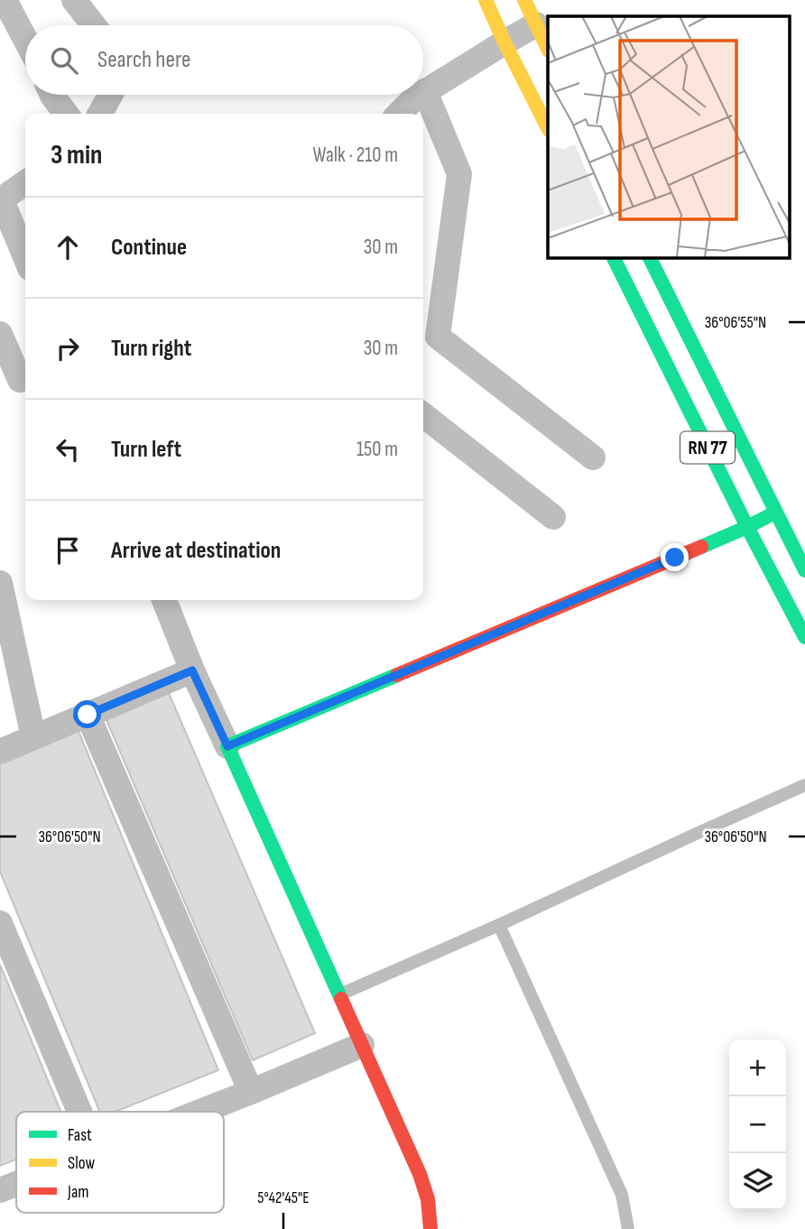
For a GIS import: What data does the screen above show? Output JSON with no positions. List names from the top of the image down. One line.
{"streets":{"main road":["RN 77"]},"legend":["Fast","Slow","Jam"],"page":{"search":"Search here","heading":["3 min","Walk · 210 m"],"list":[["Continue","30 m"],["Turn right","30 m"],["Turn left","150 m"],"Arrive at destination"],"map_buttons":["+","−"]},"coordinates":["36°06'55\"N","36°06'50\"N","5°42'45\"E"]}
